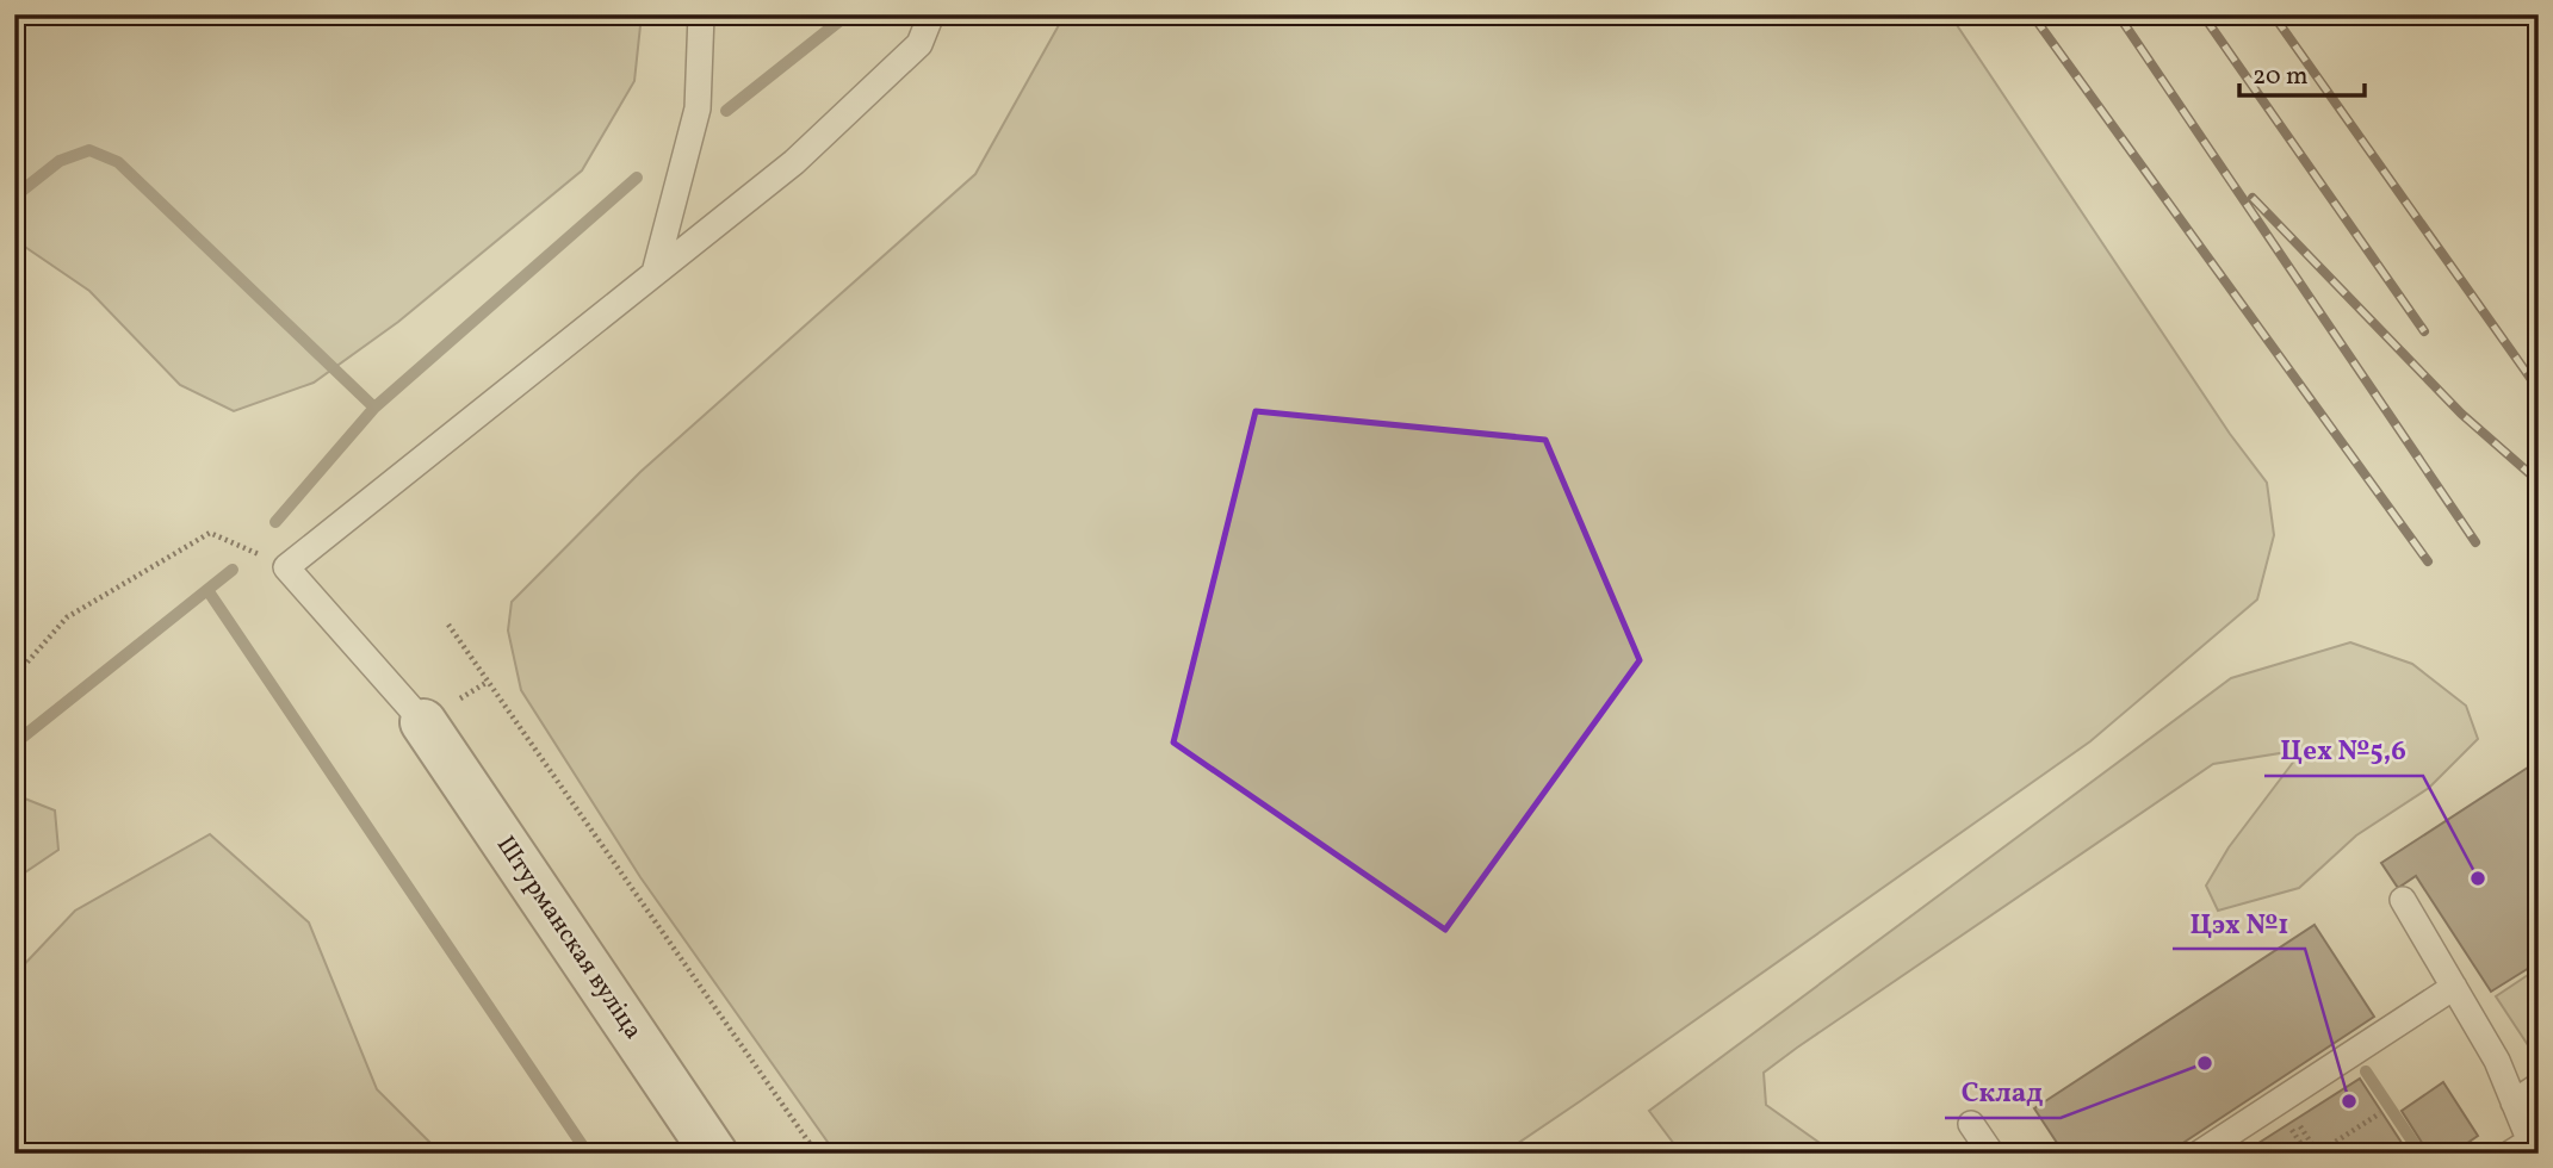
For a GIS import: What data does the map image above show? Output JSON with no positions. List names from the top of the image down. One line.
{"streets":{"street":["Штурманская вуліца"]},"places":["Цех №5,6","Склад","Цэх №1"],"scale_bar":"20 m"}
